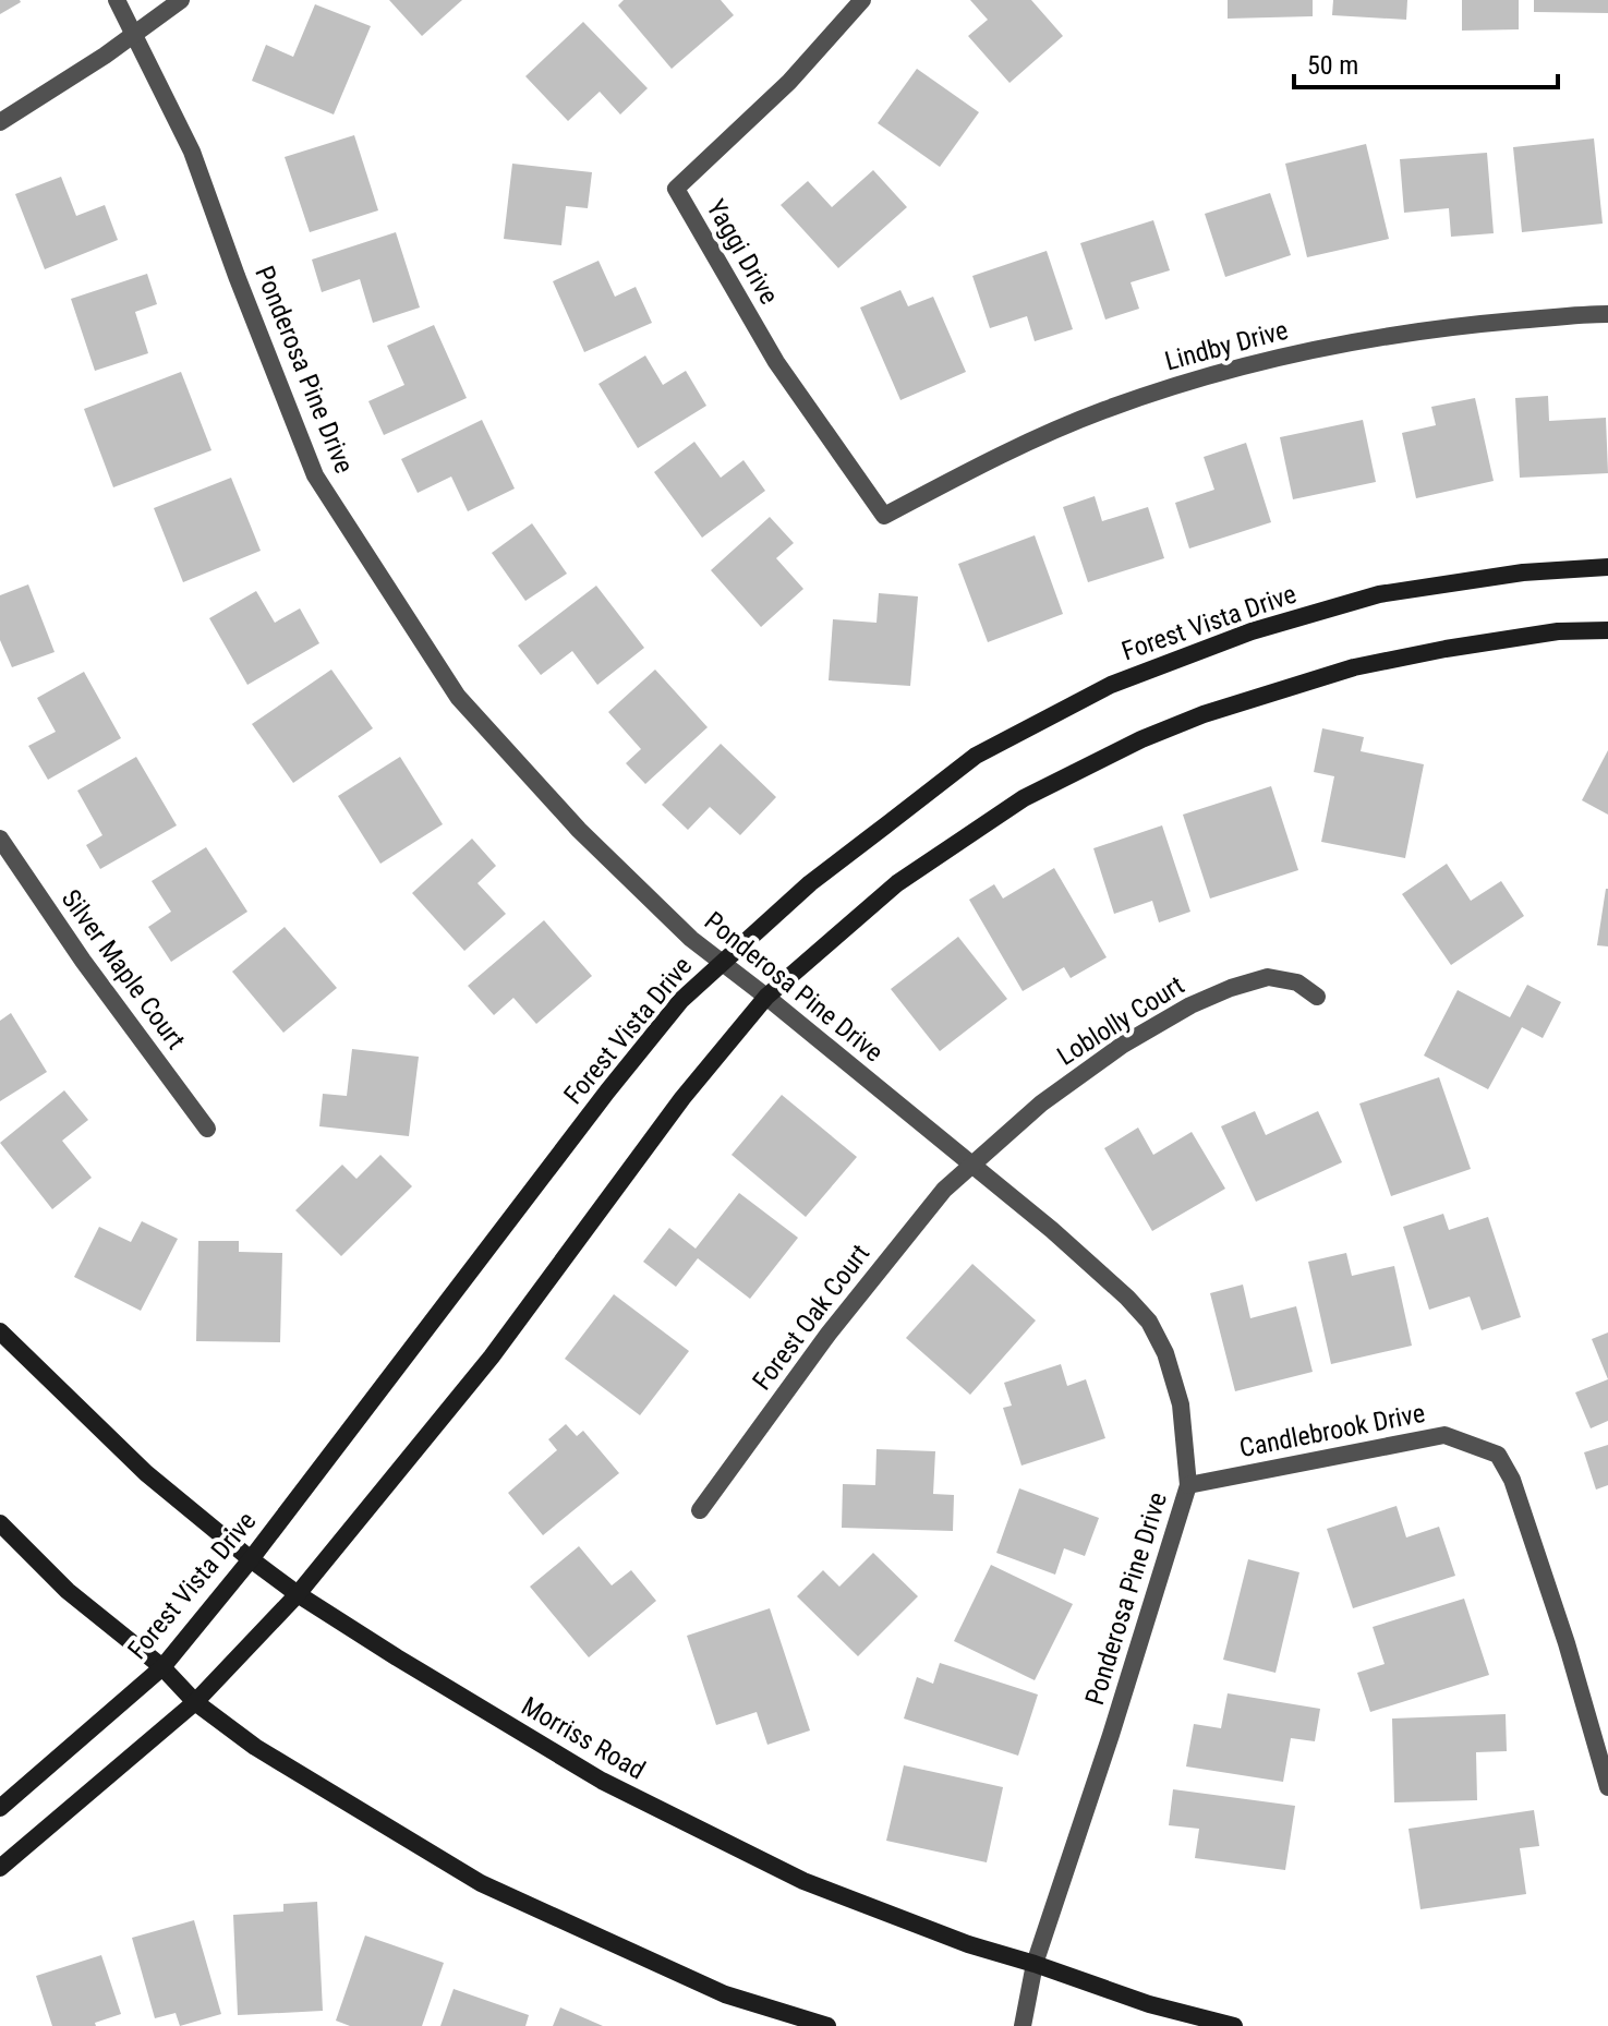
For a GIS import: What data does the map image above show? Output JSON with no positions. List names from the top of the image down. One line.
{"streets":{"main road":["Forest Vista Drive","Morriss Road"],"street":["Yaggi Drive","Lindby Drive","Ponderosa Pine Drive","Silver Maple Court","Loblolly Court","Forest Oak Court","Candlebrook Drive"]},"crossings":[["Yaggi Drive","Lindby Drive"],["Ponderosa Pine Drive","Forest Vista Drive"],["Ponderosa Pine Drive","Loblolly Court"],["Ponderosa Pine Drive","Forest Oak Court"],["Ponderosa Pine Drive","Candlebrook Drive"],["Ponderosa Pine Drive","Morriss Road"],["Forest Vista Drive","Morriss Road"],["Loblolly Court","Forest Oak Court"]],"scale_bar":"50 m"}
